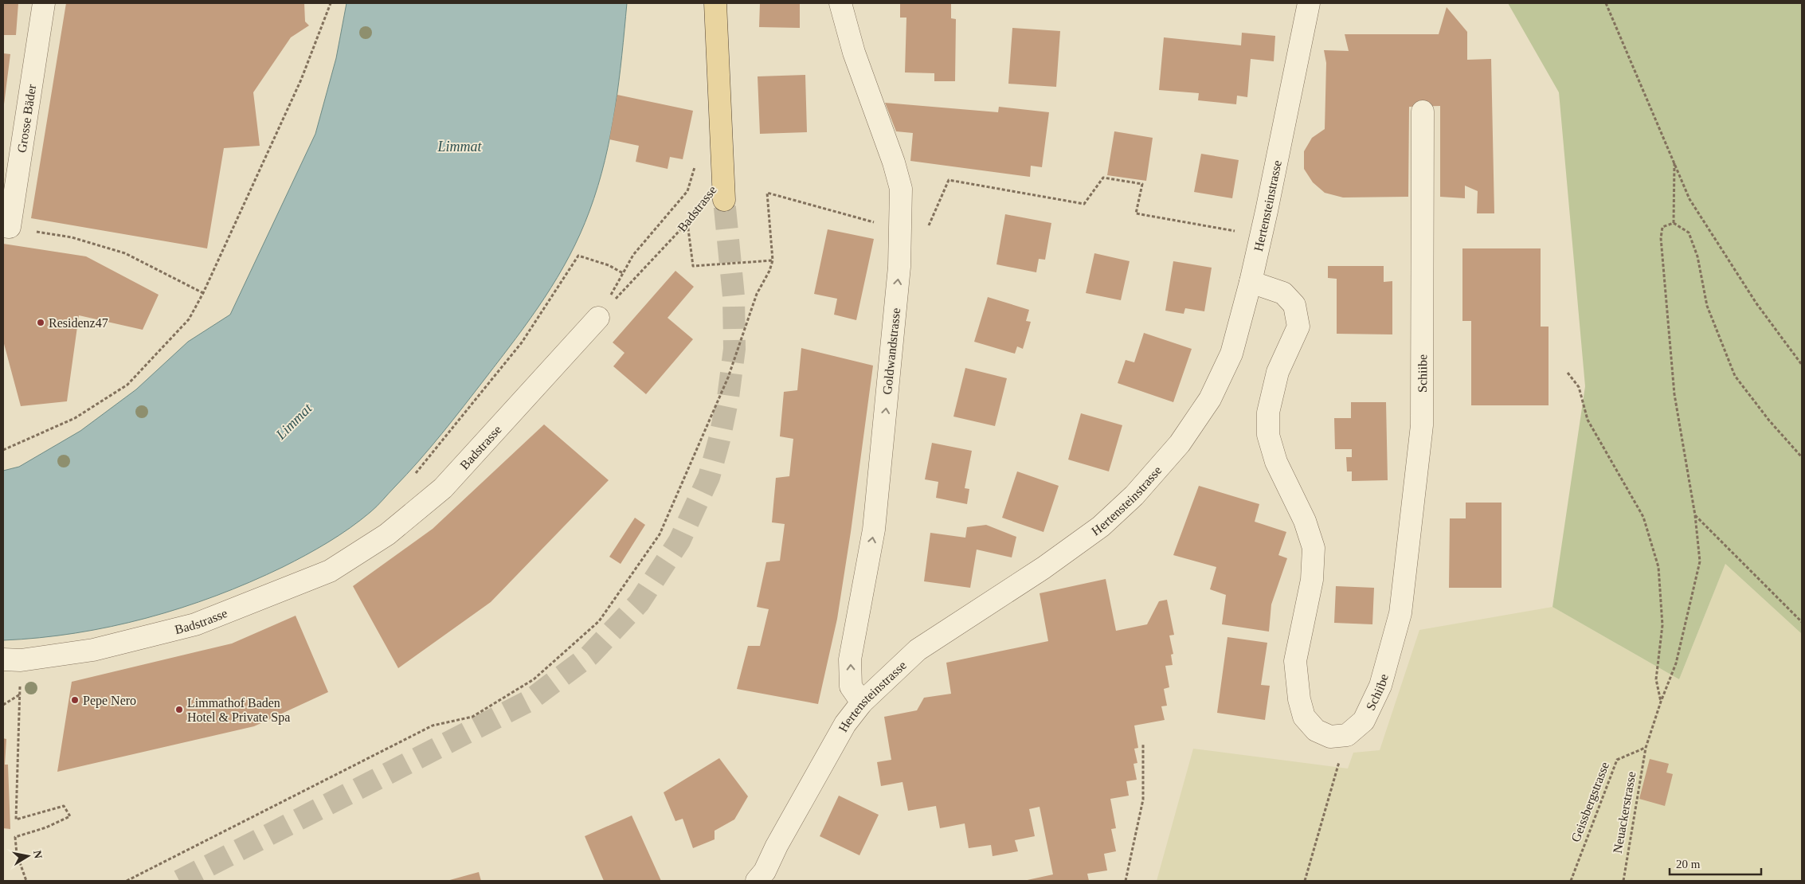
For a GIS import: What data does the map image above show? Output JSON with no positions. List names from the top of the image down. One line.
{"streets":{"main road":["Badstrasse"],"street":["Grosse Bäder","Hertensteinstrasse","Goldwandstrasse","Schiibe"],"path":["Geissbergstrasse","Neuackerstrasse"]},"crossings":[["Hertensteinstrasse","Goldwandstrasse"],["Geissbergstrasse","Neuackerstrasse"]],"one_way":["Goldwandstrasse"],"water":["Limmat"],"places":["Residenz47","Pepe Nero","Limmathof Baden Hotel & Private Spa"],"scale_bar":"20 m","north":"right"}
